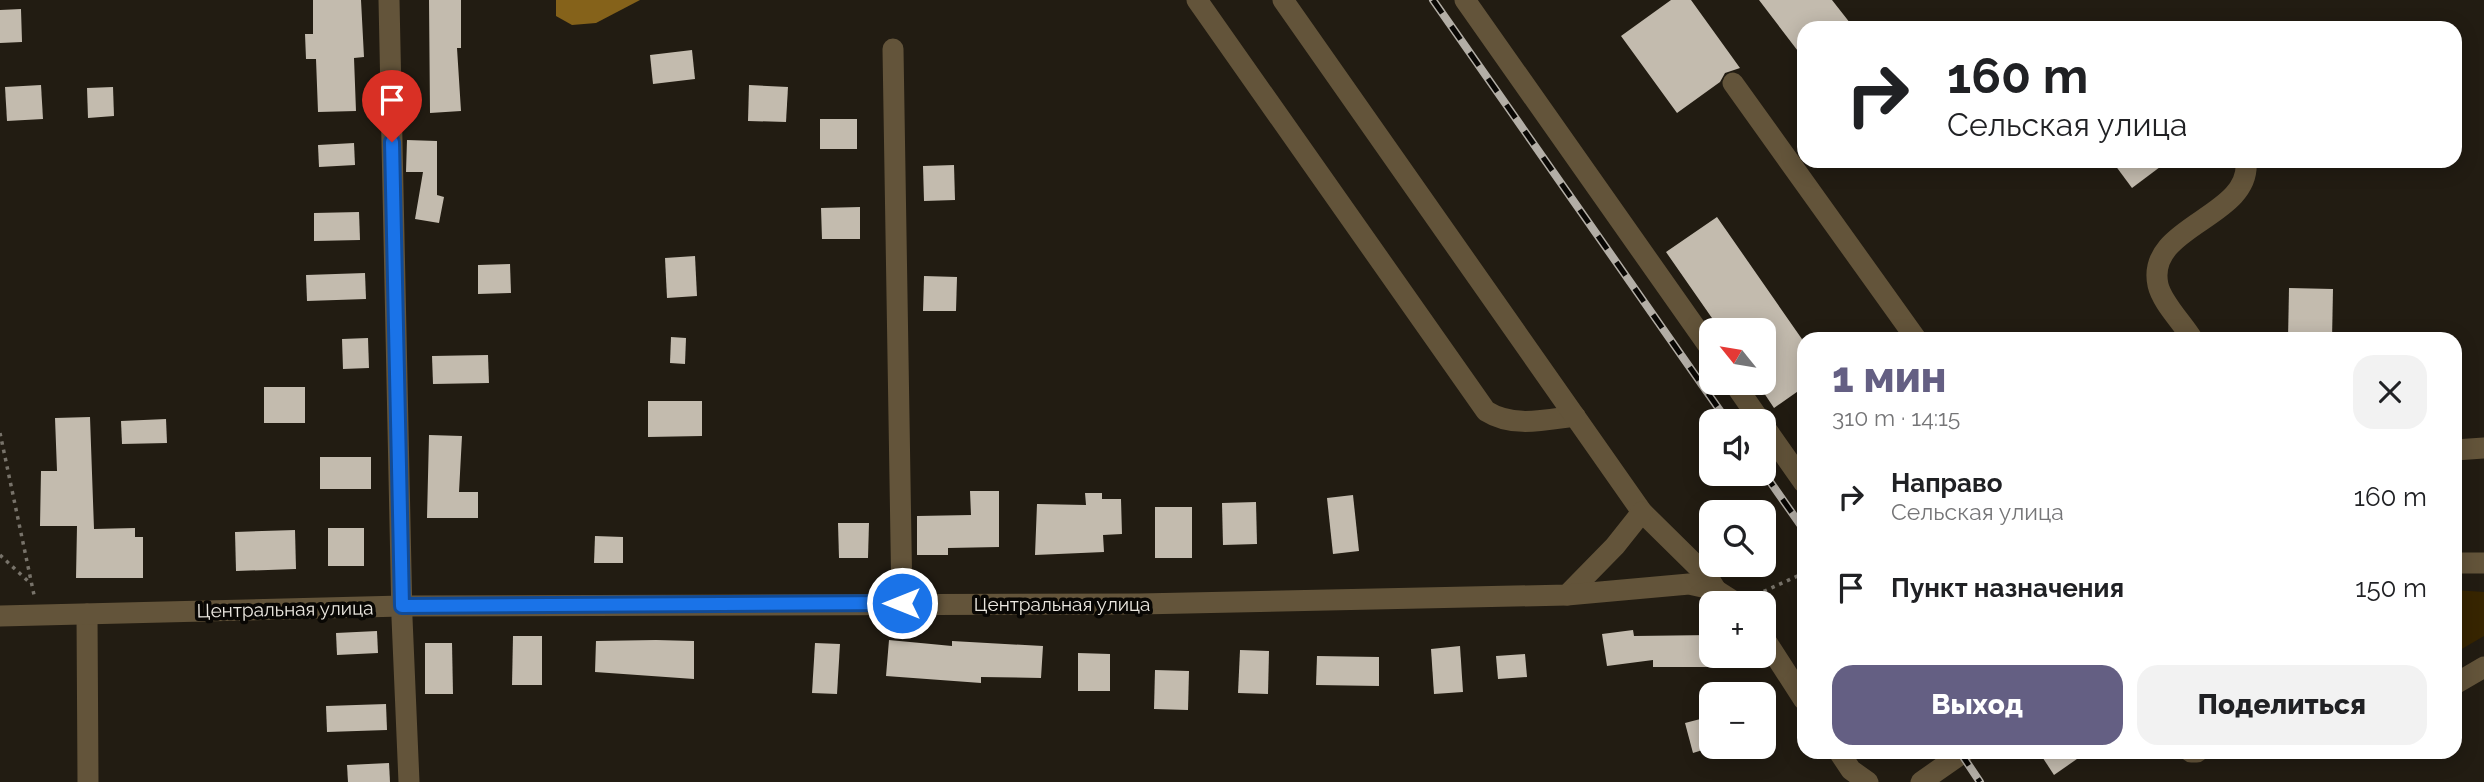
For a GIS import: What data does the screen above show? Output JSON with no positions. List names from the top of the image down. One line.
{"streets":{"street":["Центральная улица"]},"north":"top left","page":{"turn":["160 m","Сельская улица"],"map_buttons":["+","−"],"heading":["1 мин","310 m · 14:15"],"list":[{"name":"Направо","note":"Сельская улица","value":"160 m"},{"name":"Пункт назначения","value":"150 m"}],"buttons":["Выход","Поделиться"]}}
